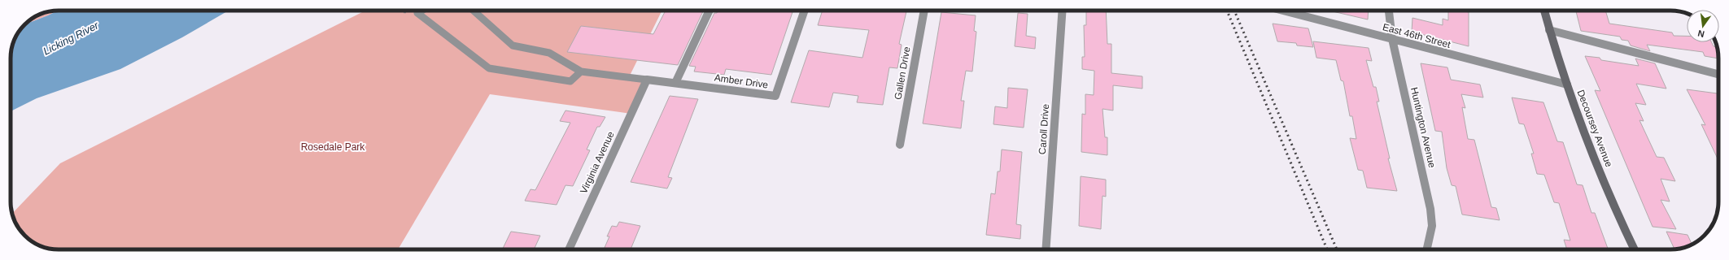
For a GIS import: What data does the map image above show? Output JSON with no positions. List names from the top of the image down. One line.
{"streets":{"main road":["Decoursey Avenue"],"street":["East 46th Street","Gallen Drive","Amber Drive","Huntington Avenue","Caroll Drive","Virginia Avenue"]},"crossings":[["East 46th Street","Huntington Avenue"],["East 46th Street","Decoursey Avenue"],["Amber Drive","Virginia Avenue"]],"water":["Licking River"],"parks":["Rosedale Park"],"north":"bottom"}
